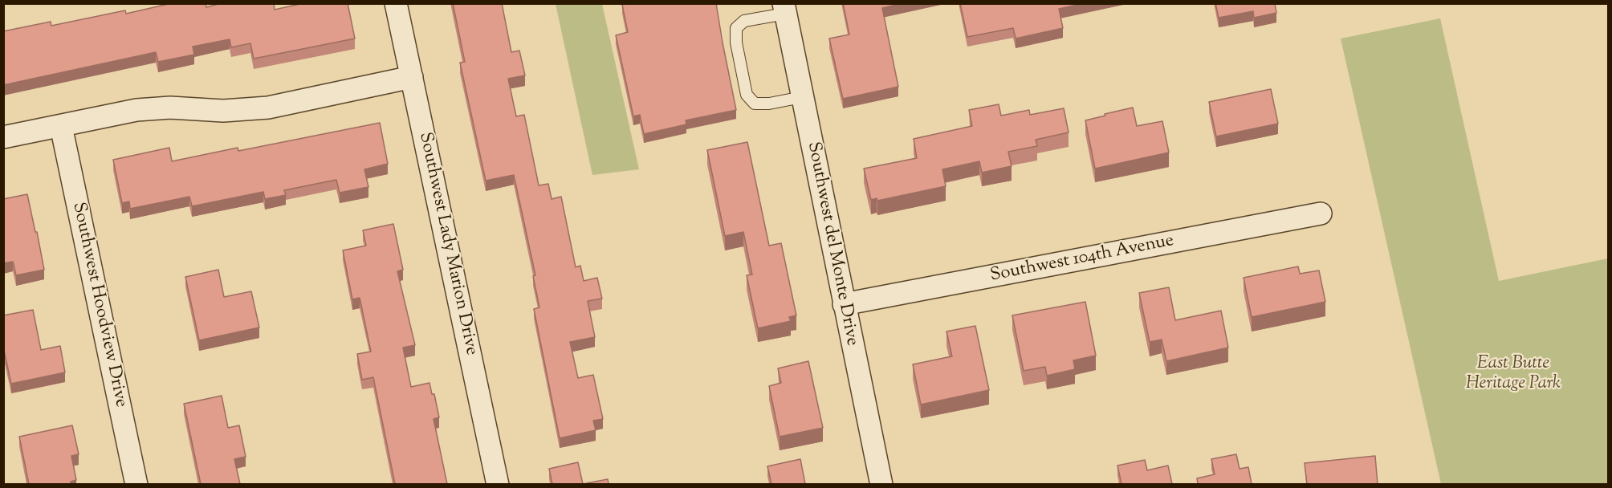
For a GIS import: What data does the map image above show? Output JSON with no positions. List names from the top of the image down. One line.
{"streets":{"street":["Southwest Lady Marion Drive","Southwest del Monte Drive","Southwest 104th Avenue","Southwest Hoodview Drive"]},"crossings":[["Southwest del Monte Drive","Southwest 104th Avenue"]],"parks":["East Butte Heritage Park"]}
